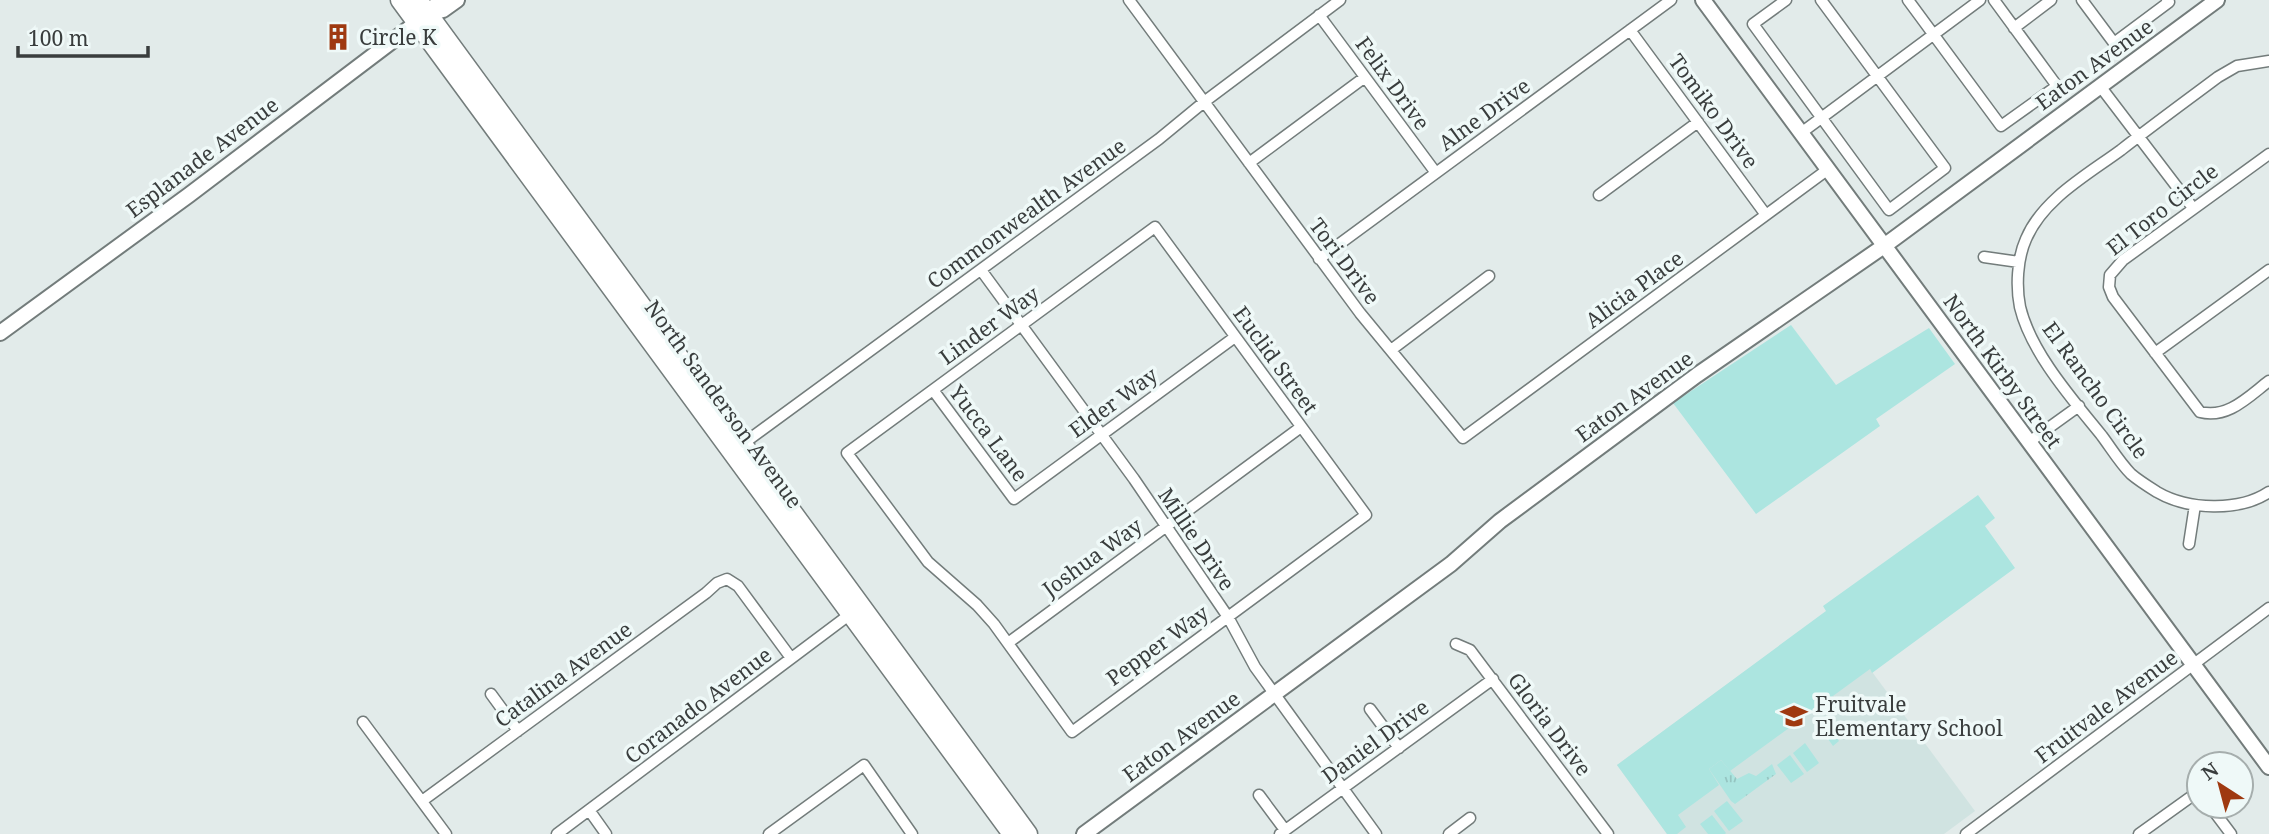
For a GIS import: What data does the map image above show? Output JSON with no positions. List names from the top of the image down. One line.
{"streets":{"highway":["North Sanderson Avenue"],"street":["Eaton Avenue","Felix Drive","Tomiko Drive","Alne Drive","Esplanade Avenue","El Toro Circle","Commonwealth Avenue","Tori Drive","Alicia Place","Linder Way","Euclid Street","North Kirby Street","El Rancho Circle","Elder Way","Yucca Lane","Millie Drive","Joshua Way","Pepper Way","Catalina Avenue","Coranado Avenue","Fruitvale Avenue","Gloria Drive","Daniel Drive"]},"crossings":[["Eaton Avenue","North Kirby Street"],["Eaton Avenue","Millie Drive"],["Felix Drive","Alne Drive"],["Felix Drive","Commonwealth Avenue"],["Tomiko Drive","Alne Drive"],["Tomiko Drive","Alicia Place"],["Alne Drive","Tori Drive"],["Esplanade Avenue","North Sanderson Avenue"],["Commonwealth Avenue","Tori Drive"],["Commonwealth Avenue","North Sanderson Avenue"],["Commonwealth Avenue","Millie Drive"],["Tori Drive","Alicia Place"],["Alicia Place","North Kirby Street"],["Linder Way","Euclid Street"],["Linder Way","Yucca Lane"],["Linder Way","Millie Drive"],["Linder Way","Joshua Way"],["Linder Way","Pepper Way"],["Euclid Street","Elder Way"],["Euclid Street","Joshua Way"],["Euclid Street","Pepper Way"],["North Kirby Street","Fruitvale Avenue"],["Elder Way","Yucca Lane"],["Elder Way","Millie Drive"],["North Sanderson Avenue","Coranado Avenue"],["Millie Drive","Joshua Way"],["Millie Drive","Pepper Way"],["Millie Drive","Daniel Drive"],["Joshua Way","Pepper Way"],["Catalina Avenue","Coranado Avenue"],["Gloria Drive","Daniel Drive"]],"places":{"building":["Circle K"],"school or university":["Fruitvale Elementary School"]},"scale_bar":"100 m","north":"top left"}
